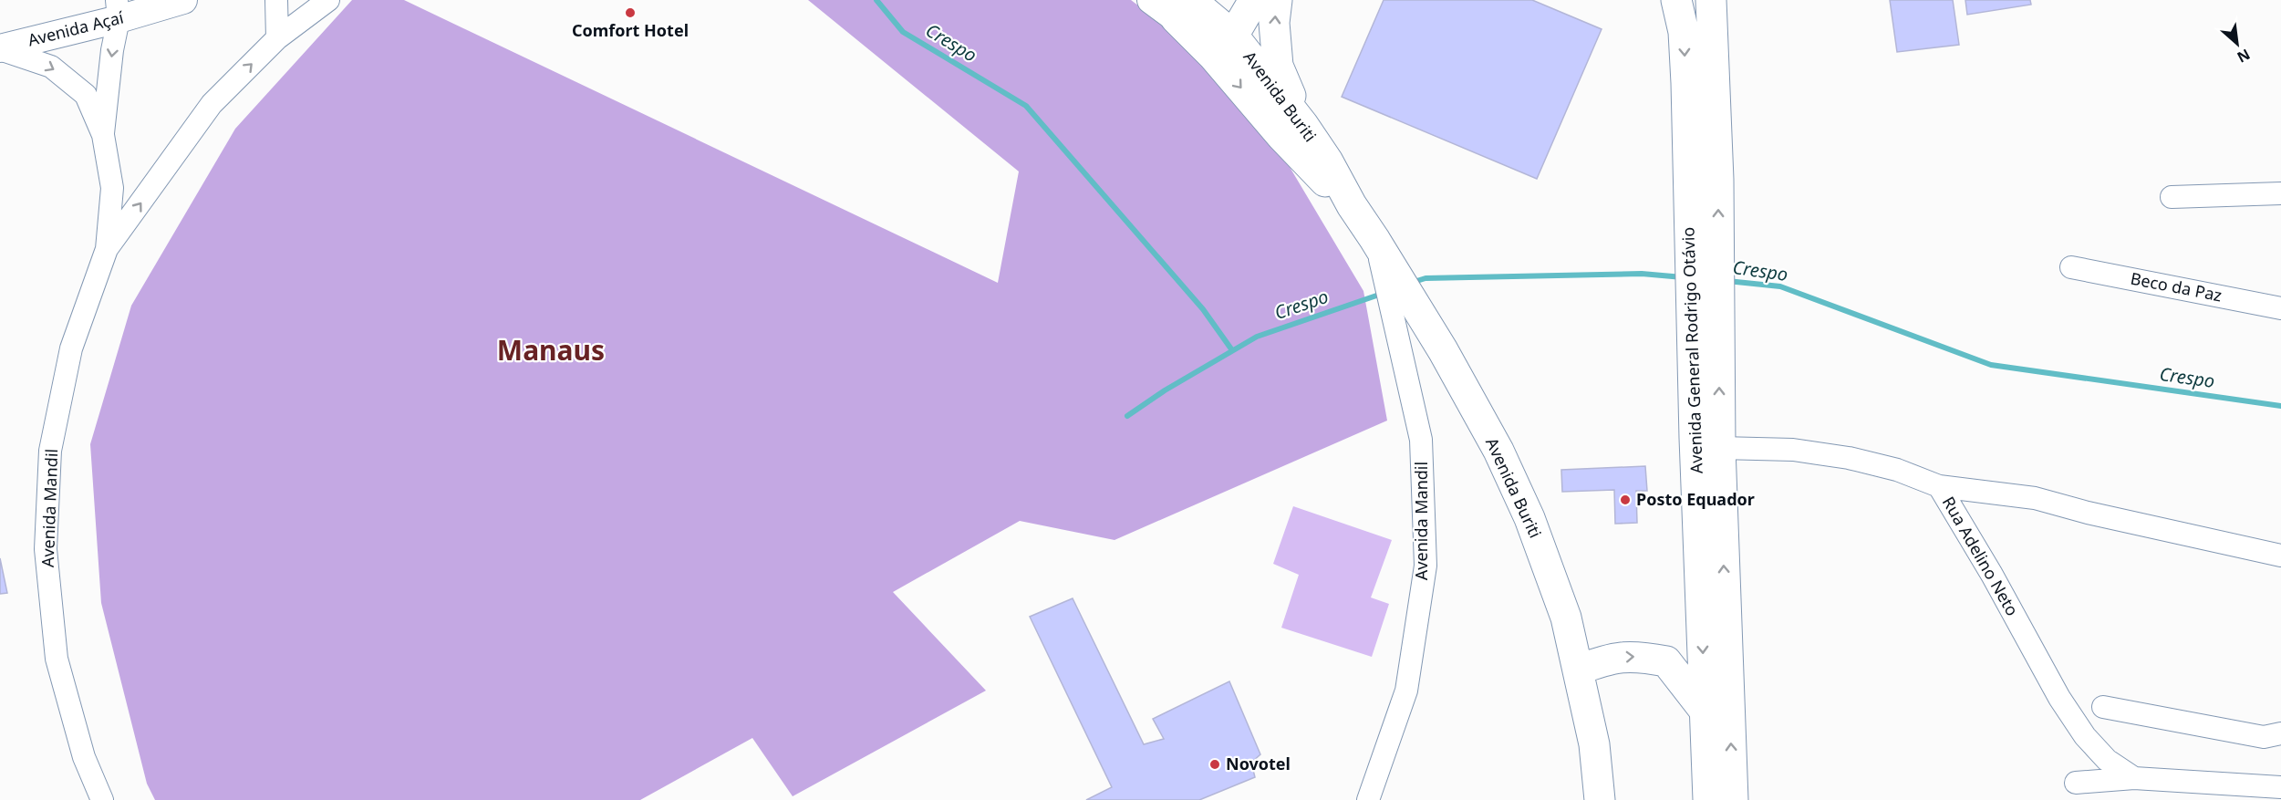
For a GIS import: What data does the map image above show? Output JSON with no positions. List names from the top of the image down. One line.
{"streets":{"main road":["Avenida Buriti","Avenida General Rodrigo Otávio"],"street":["Avenida Açaí","Beco da Paz","Avenida Mandil","Rua Adelino Neto"]},"crossings":[["Avenida Açaí","Avenida Mandil"],["Avenida Buriti","Avenida Mandil"],["Avenida General Rodrigo Otávio","Rua Adelino Neto"]],"districts":["Manaus"],"water":["Crespo"],"places":["Comfort Hotel","Posto Equador","Novotel"],"north":"bottom right"}
